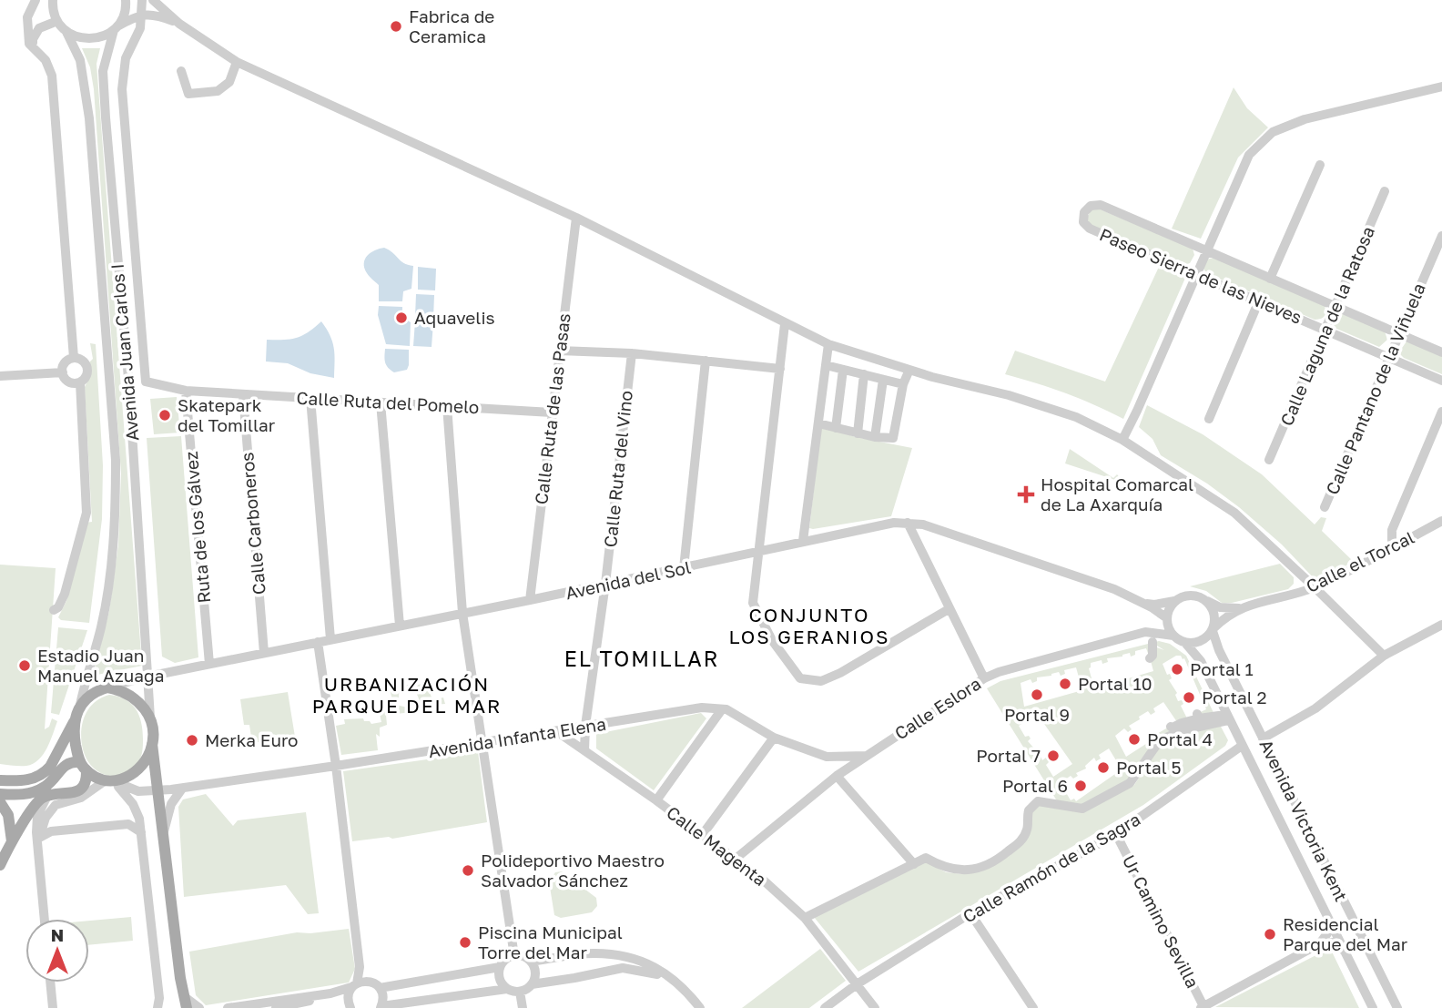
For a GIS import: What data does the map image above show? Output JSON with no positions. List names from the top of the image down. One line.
{"streets":{"street":["Paseo Sierra de las Nieves","Calle Laguna de la Ratosa","Avenida Juan Carlos I","Calle Pantano de la Viñuela","Calle Ruta del Pomelo","Calle Ruta de las Pasas","Calle Ruta del Vino","Calle Carboneros","Ruta de los Gálvez","Calle el Torcal","Avenida del Sol","Calle Eslora","Avenida Infanta Elena","Avenida Victoria Kent","Calle Magenta","Calle Ramón de la Sagra","Ur Camino Sevilla"]},"crossings":[["Paseo Sierra de las Nieves","Calle Laguna de la Ratosa"],["Paseo Sierra de las Nieves","Calle Pantano de la Viñuela"],["Avenida Juan Carlos I","Avenida del Sol"],["Avenida Juan Carlos I","Avenida Infanta Elena"],["Calle Ruta del Pomelo","Calle Ruta de las Pasas"],["Calle Ruta del Pomelo","Calle Carboneros"],["Calle Ruta del Pomelo","Ruta de los Gálvez"],["Calle Ruta de las Pasas","Avenida del Sol"],["Calle Ruta del Vino","Avenida del Sol"],["Calle Ruta del Vino","Avenida Infanta Elena"],["Calle Ruta del Vino","Calle Magenta"],["Calle Carboneros","Avenida del Sol"],["Ruta de los Gálvez","Avenida del Sol"],["Avenida del Sol","Calle Eslora"],["Avenida del Sol","Avenida Infanta Elena"],["Avenida del Sol","Avenida Victoria Kent"],["Calle Eslora","Avenida Infanta Elena"],["Calle Eslora","Avenida Victoria Kent"],["Calle Eslora","Calle Magenta"],["Avenida Infanta Elena","Calle Magenta"],["Avenida Victoria Kent","Calle Ramón de la Sagra"],["Calle Magenta","Calle Ramón de la Sagra"],["Calle Ramón de la Sagra","Ur Camino Sevilla"]],"districts":["CONJUNTO LOS GERANIOS","EL TOMILLAR","URBANIZACIÓN PARQUE DEL MAR"],"places":{"other":["Fabrica de Ceramica","Aquavelis","Skatepark del Tomillar","Estadio Juan Manuel Azuaga","Portal 1","Portal 10","Portal 9","Portal 2","Portal 4","Merka Euro","Portal 7","Portal 5","Portal 6","Polideportivo Maestro Salvador Sánchez","Residencial Parque del Mar","Piscina Municipal Torre del Mar"],"health":["Hospital Comarcal de La Axarquía"]},"north":"top"}
